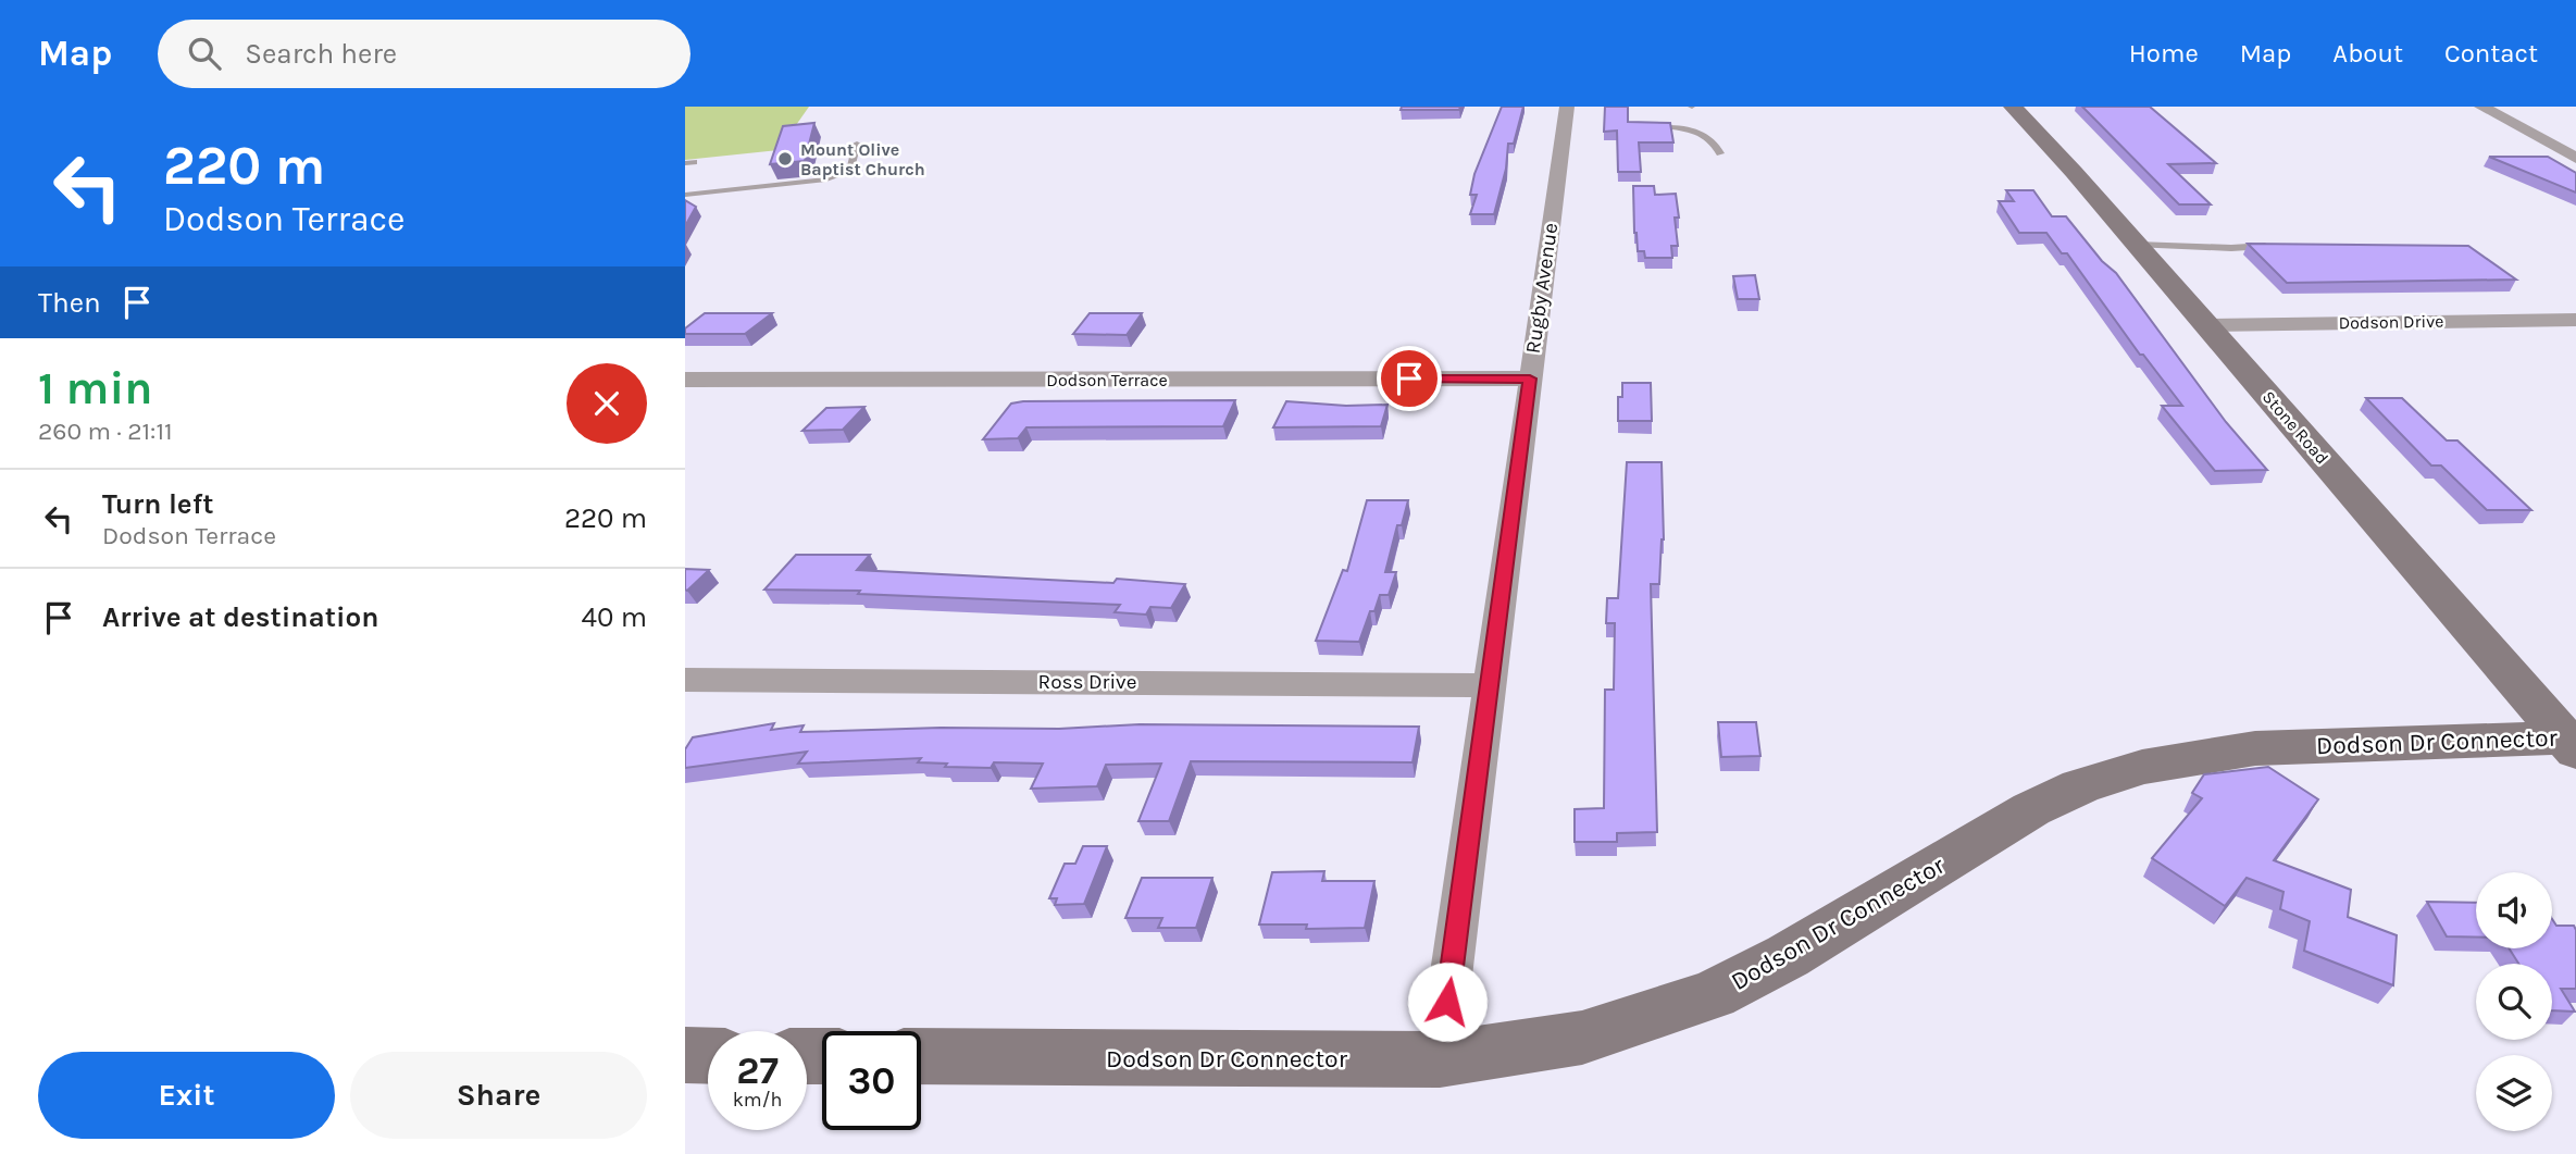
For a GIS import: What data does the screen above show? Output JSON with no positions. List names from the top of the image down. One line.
{"streets":{"street":["Rugby Avenue","Dodson Drive","Dodson Terrace","Stone Road","Ross Drive","Dodson Dr Connector"]},"crossings":[["Rugby Avenue","Dodson Terrace"],["Rugby Avenue","Ross Drive"],["Rugby Avenue","Dodson Dr Connector"],["Dodson Drive","Stone Road"],["Stone Road","Dodson Dr Connector"]],"places":["Mount Olive Baptist Church"],"page":{"header":"Map","search":"Search here","nav":["Home","Map","About","Contact"],"turn":["220 m","Dodson Terrace"],"then":"Then","heading":["1 min","260 m · 21:11"],"list":[{"name":"Turn left","note":"Dodson Terrace","value":"220 m"},{"name":"Arrive at destination","value":"40 m"}],"speed":"27 km/h","limit":"30","buttons":["Exit","Share"]}}
